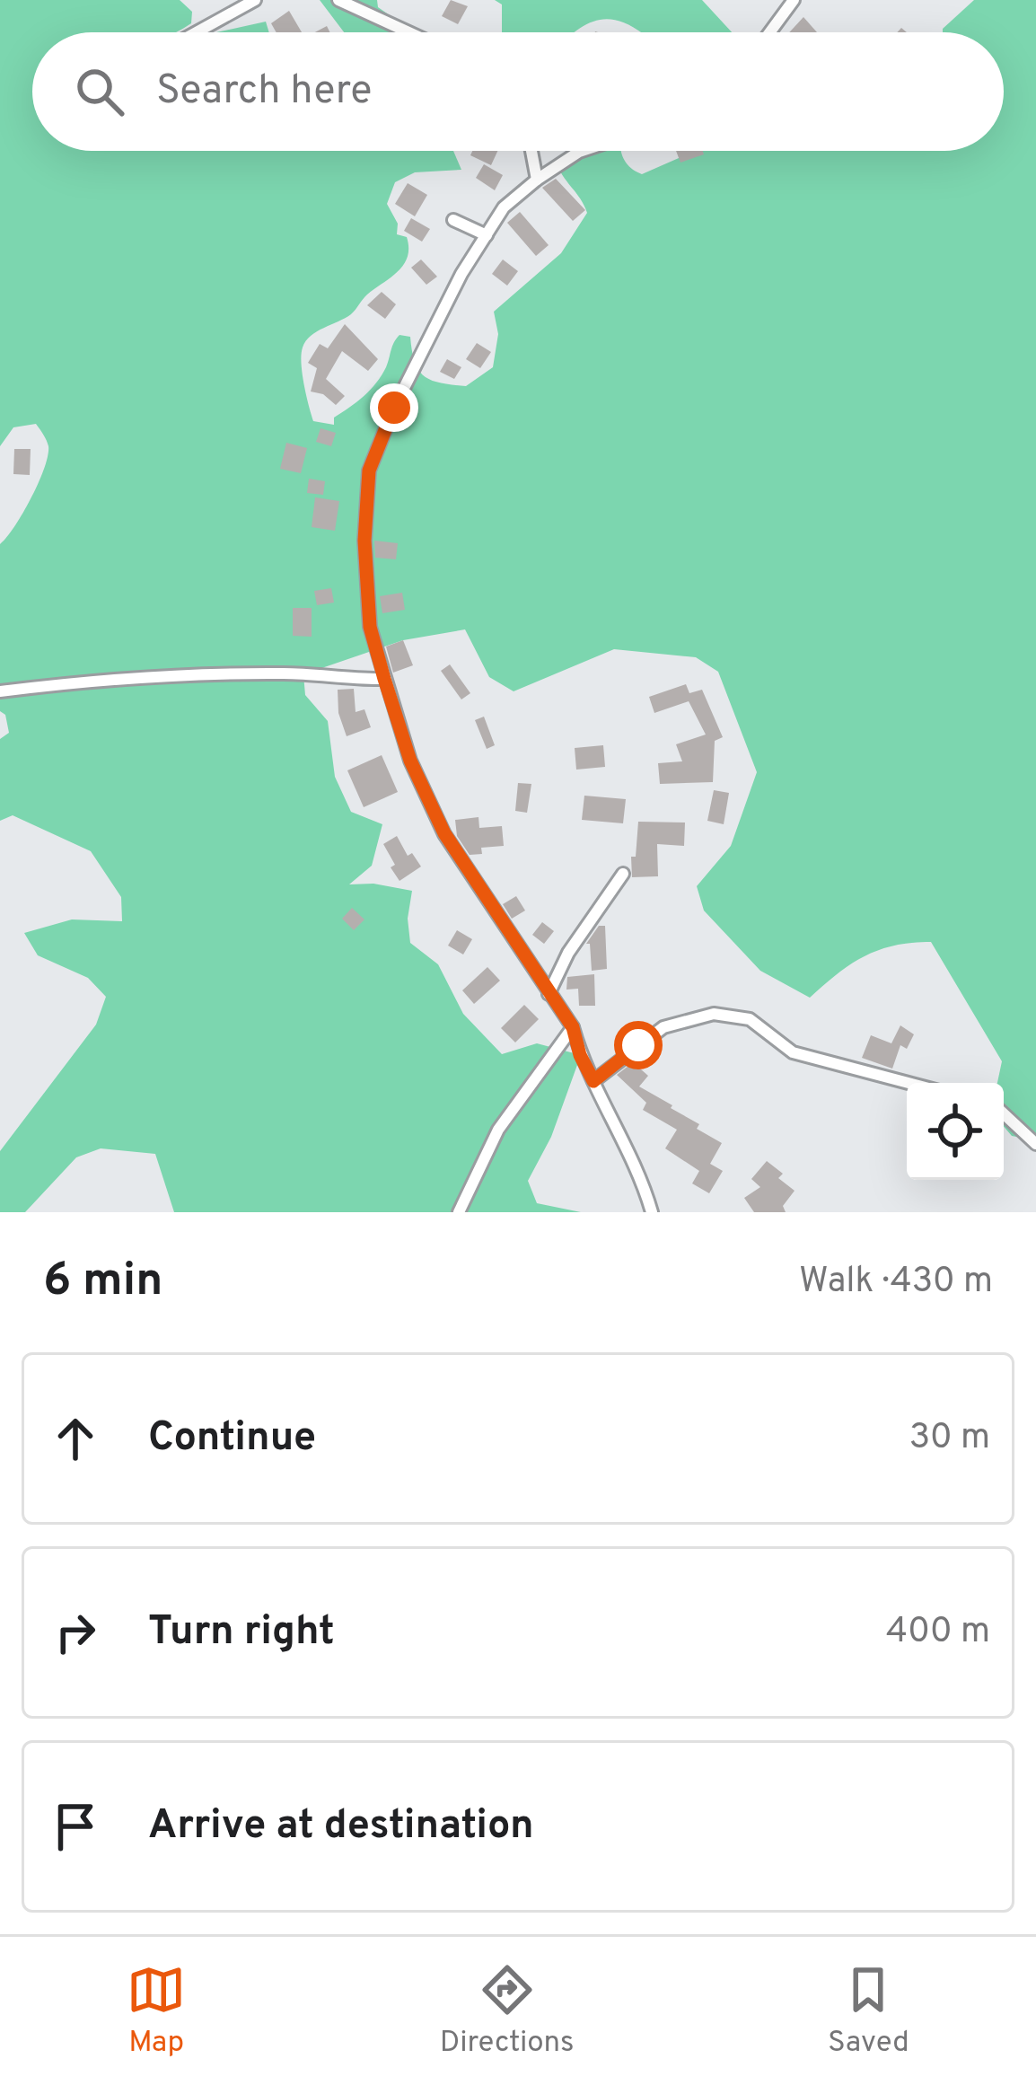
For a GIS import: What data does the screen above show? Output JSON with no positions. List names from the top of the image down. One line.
{"page":{"search":"Search here","heading":["6 min","Walk · 430 m"],"list":[["Continue","30 m"],["Turn right","400 m"],"Arrive at destination"],"nav":["Map","Directions","Saved"]}}
